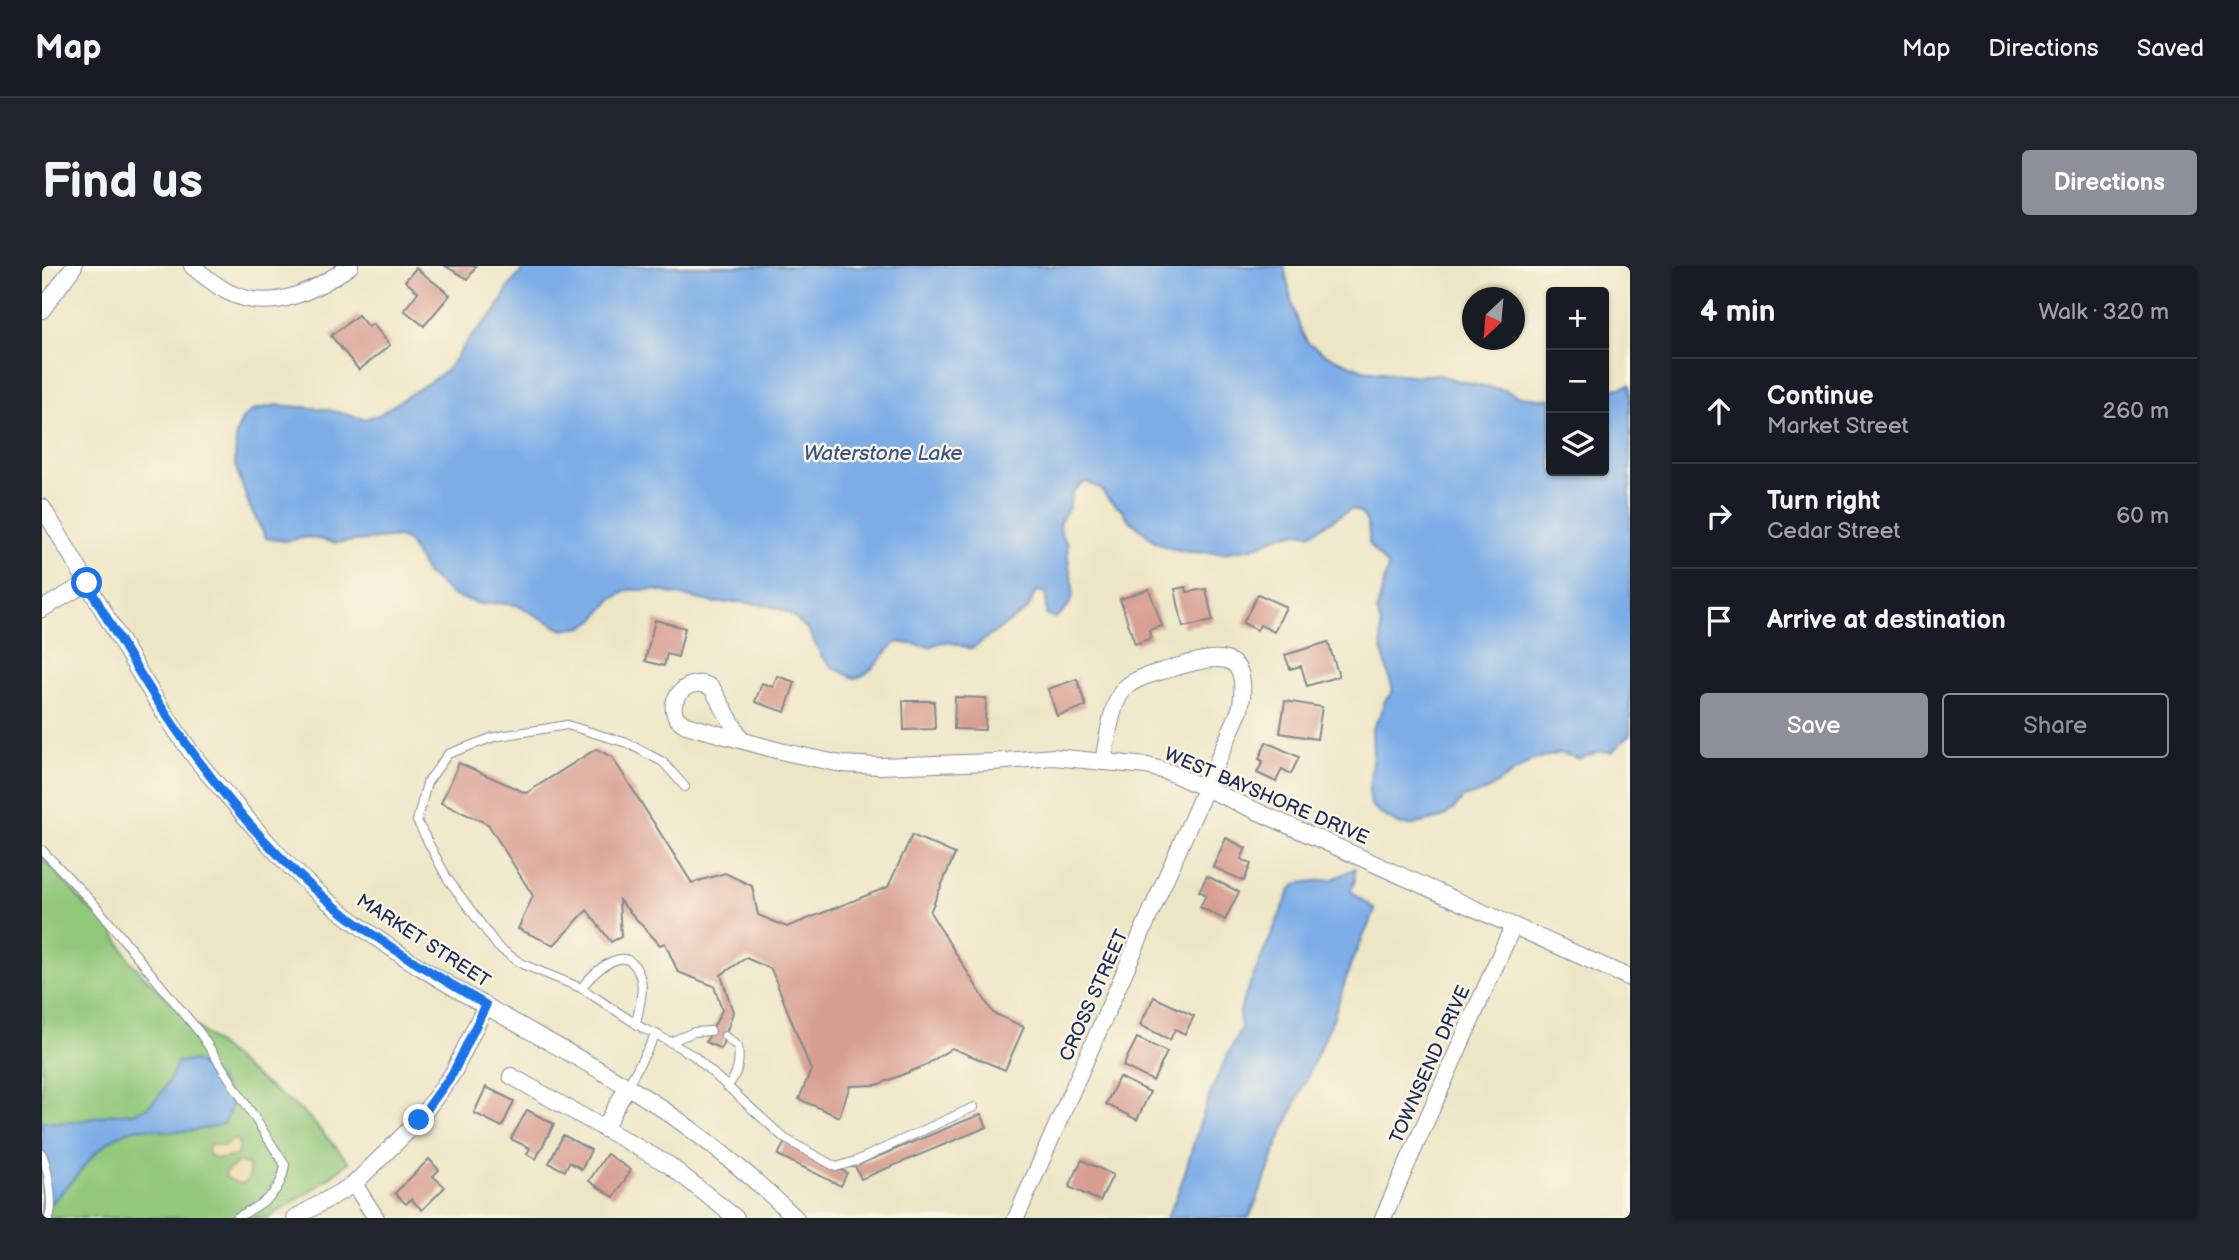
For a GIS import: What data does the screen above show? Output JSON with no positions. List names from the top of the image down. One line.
{"streets":{"street":["WEST BAYSHORE DRIVE","MARKET STREET","CROSS STREET","TOWNSEND DRIVE"]},"crossings":[["WEST BAYSHORE DRIVE","CROSS STREET"],["WEST BAYSHORE DRIVE","TOWNSEND DRIVE"]],"water":["Waterstone Lake"],"north":"bottom left","page":{"header":"Map","nav":["Map","Directions","Saved"],"buttons":["Directions",["Save","Share"]],"title":"Find us","heading":["4 min","Walk · 320 m"],"map_buttons":["+","−"],"list":[["Continue","Market Street","260 m"],["Turn right","Cedar Street","60 m"],"Arrive at destination"]}}
